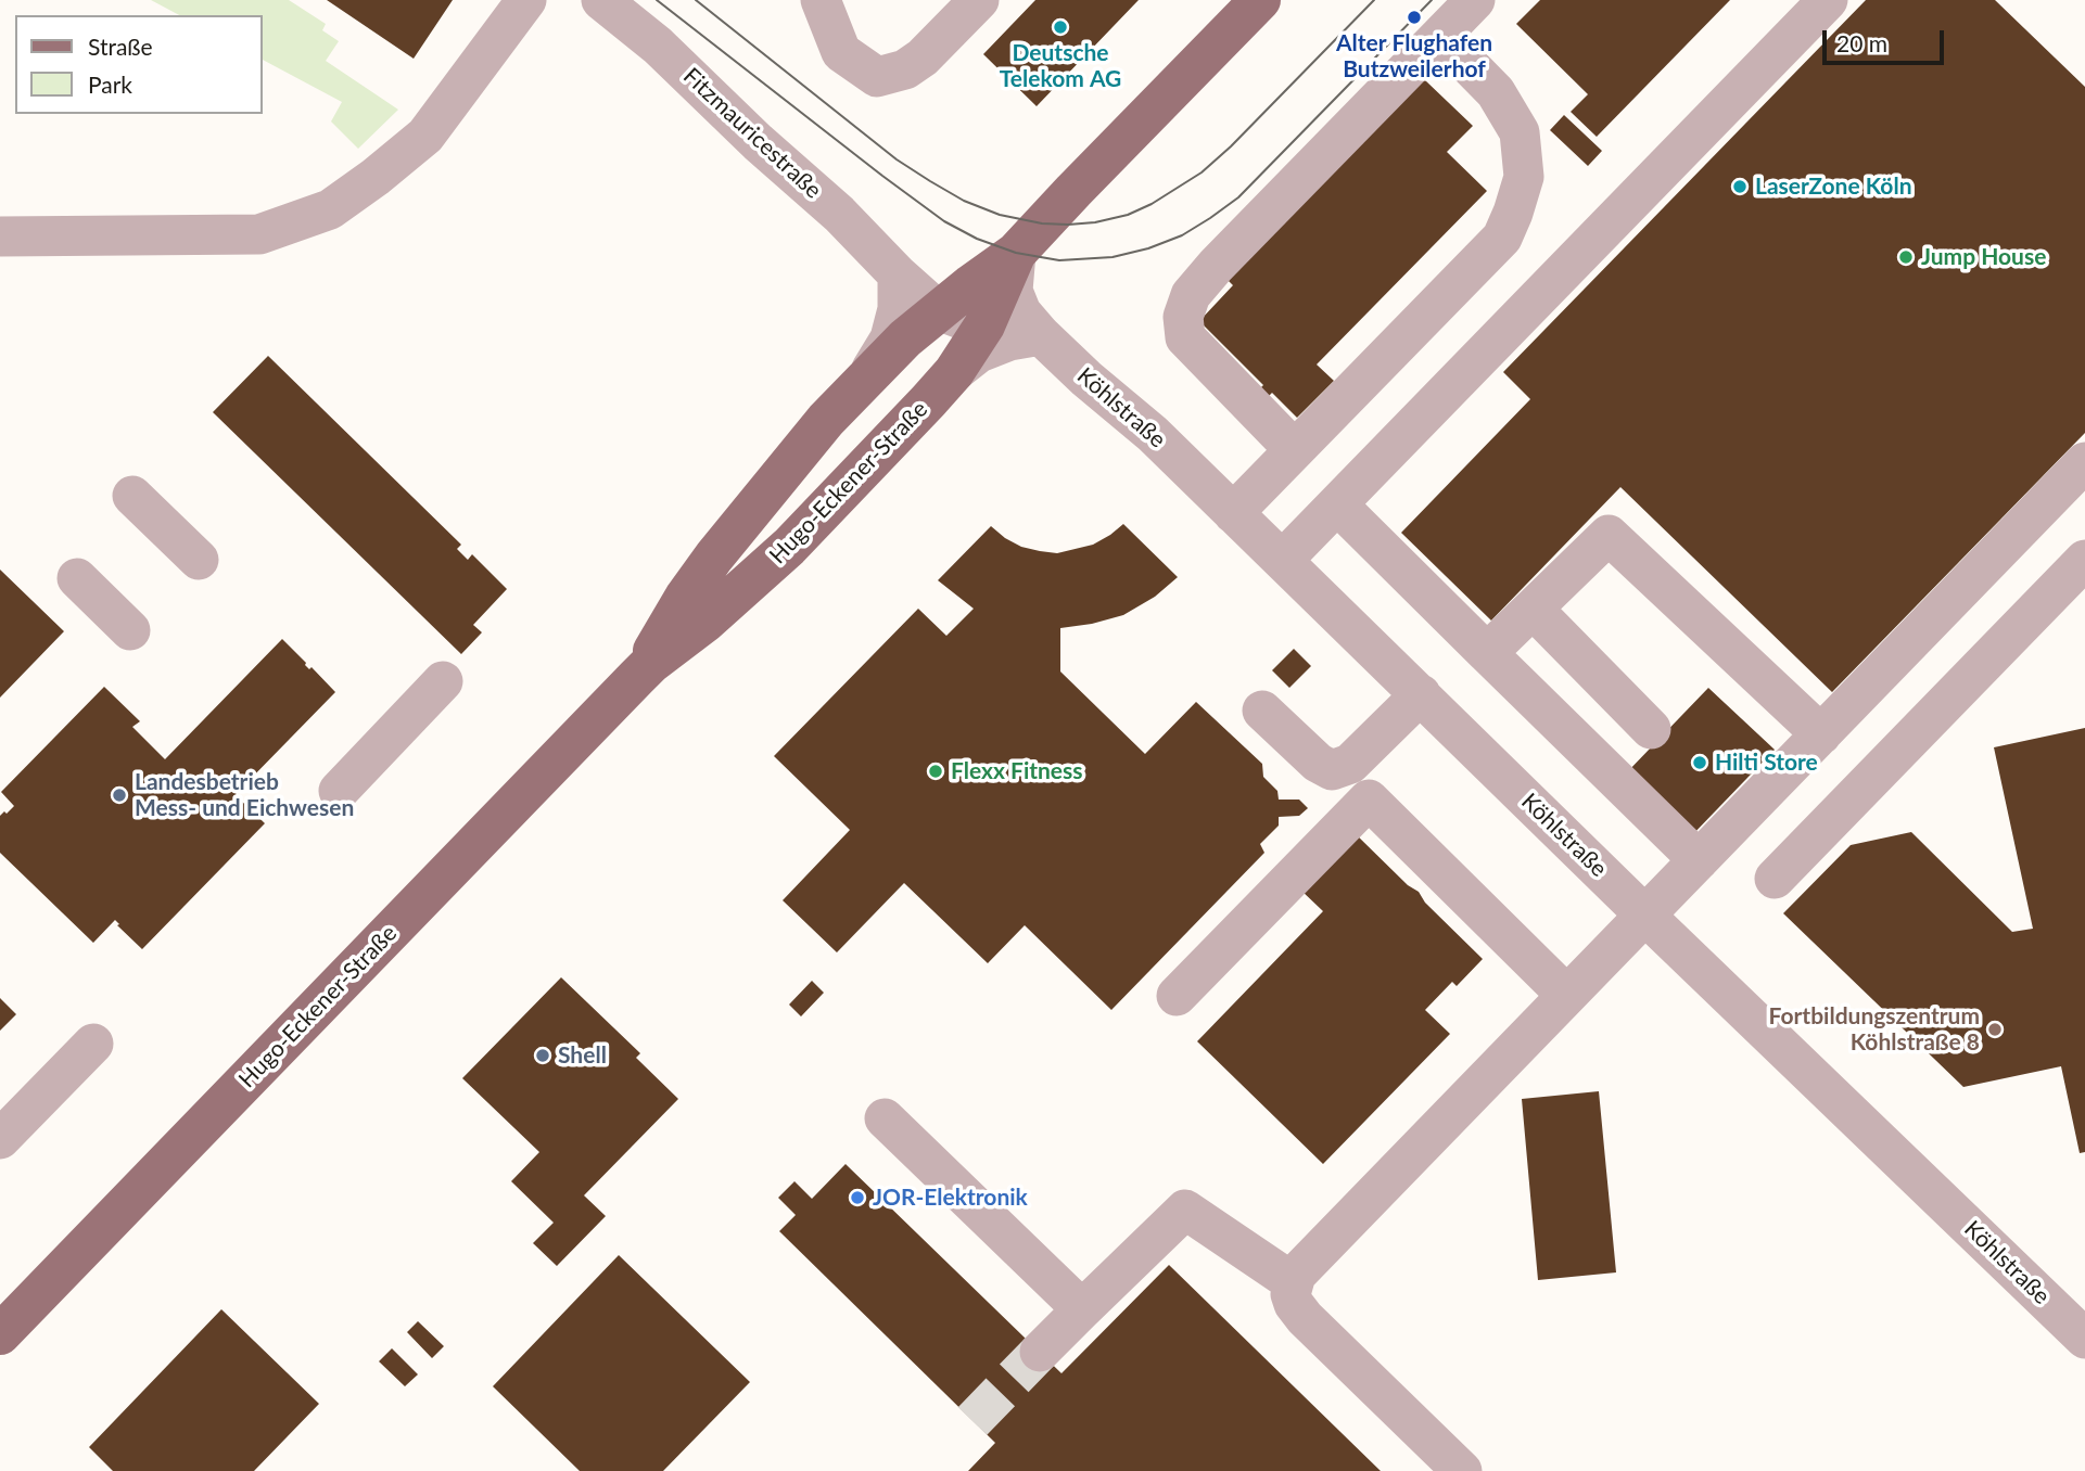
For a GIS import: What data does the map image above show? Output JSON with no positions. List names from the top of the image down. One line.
{"streets":{"main road":["Hugo-Eckener-Straße"],"street":["Fitzmauricestraße","Köhlstraße"]},"crossings":[["Fitzmauricestraße","Hugo-Eckener-Straße"],["Köhlstraße","Hugo-Eckener-Straße"]],"places":["Alter Flughafen Butzweilerhof","Deutsche Telekom AG","LaserZone Köln","Jump House","Hilti Store","Flexx Fitness","Landesbetrieb Mess- und Eichwesen","Fortbildungszentrum Köhlstraße 8","Shell","JOR-Elektronik"],"legend":["Straße","Park"],"scale_bar":"20 m"}
